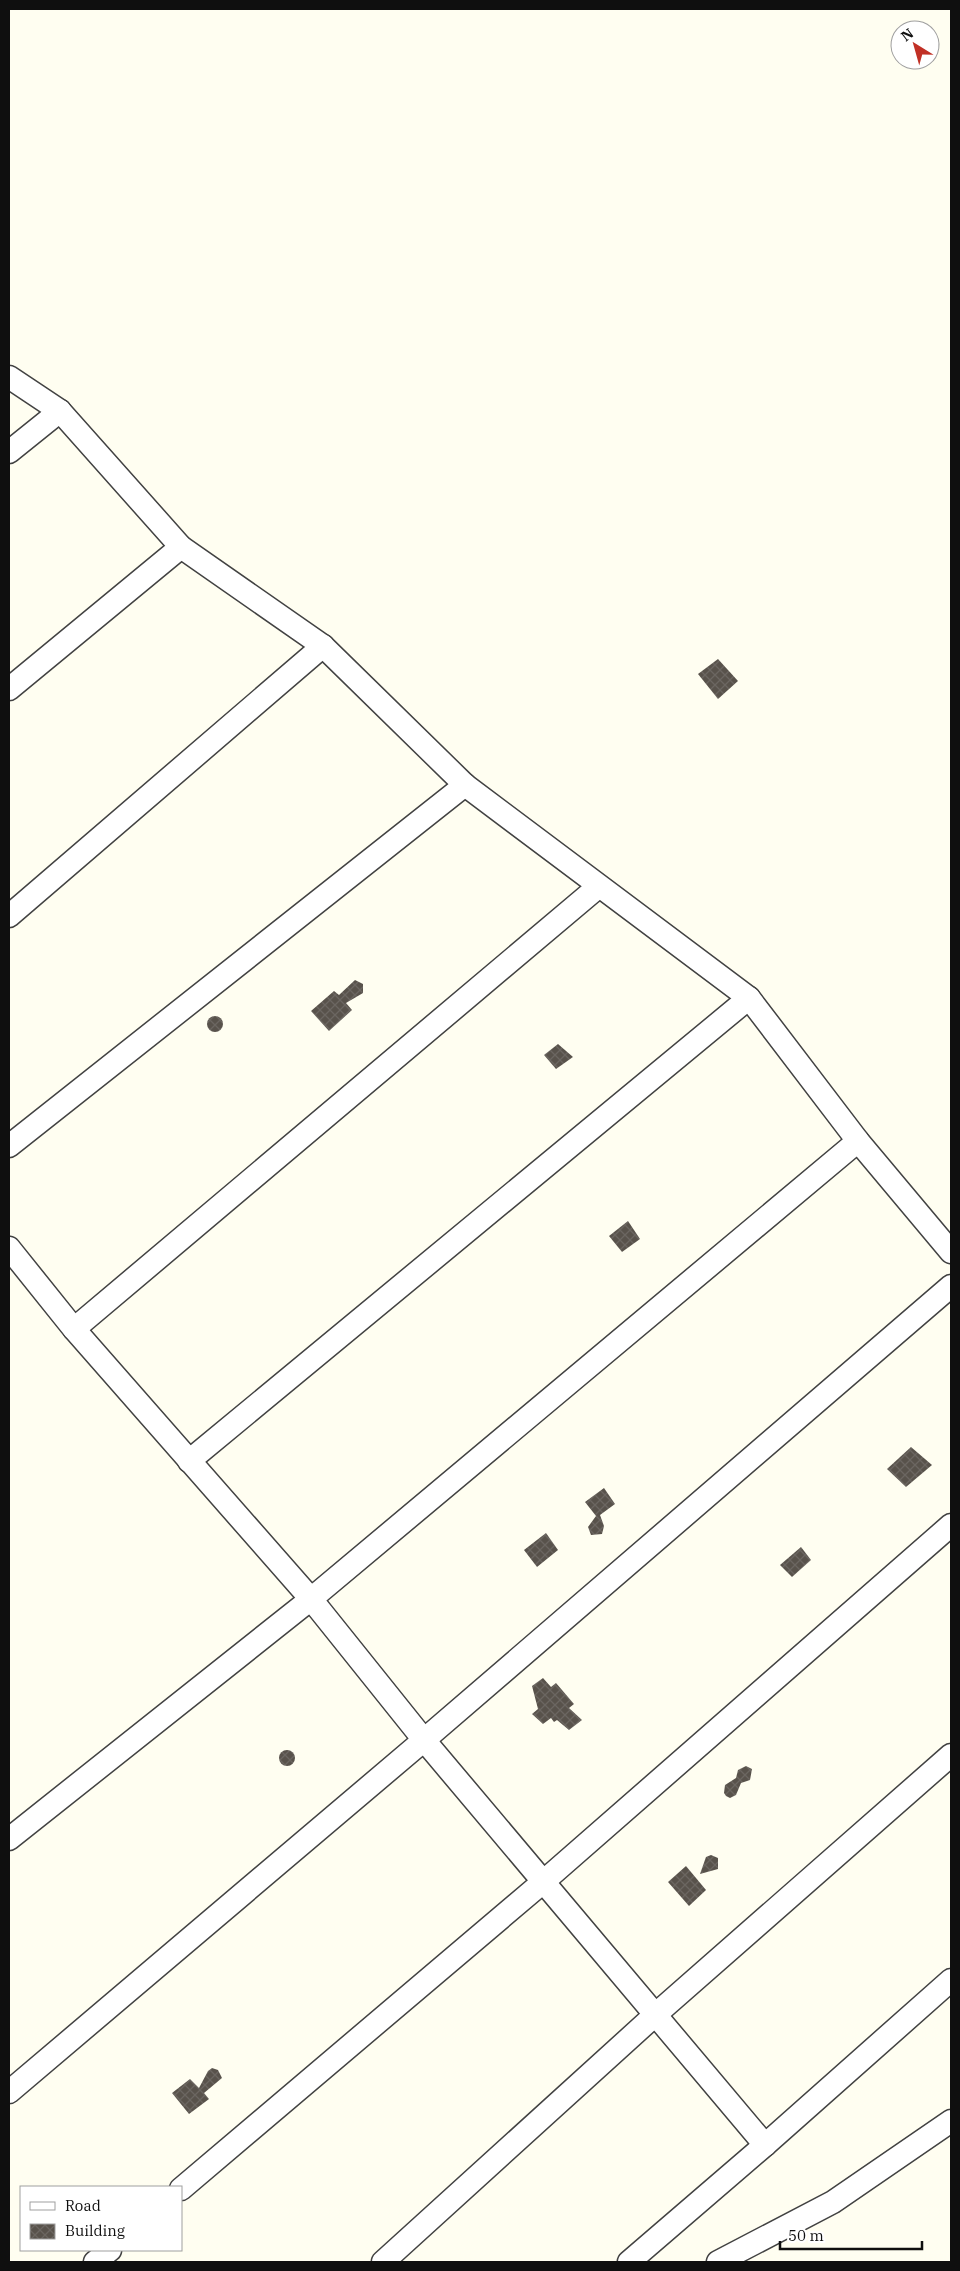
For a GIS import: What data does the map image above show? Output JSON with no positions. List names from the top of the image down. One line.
{"legend":["Road","Building"],"scale_bar":"50 m","north":"top left"}
